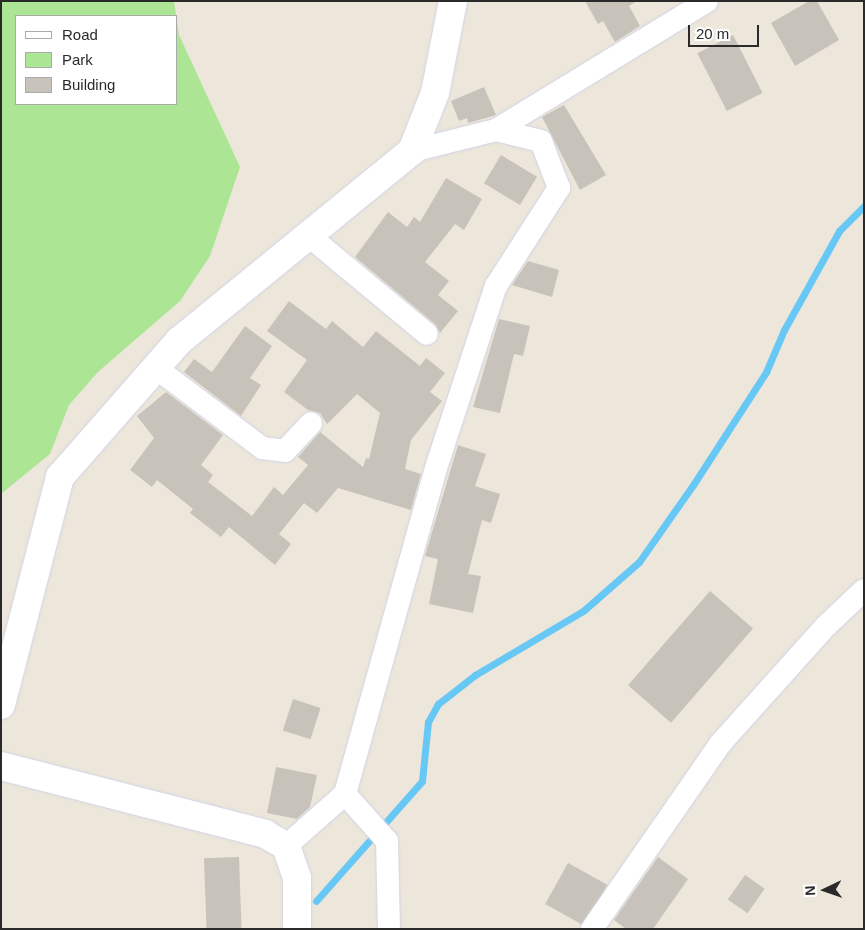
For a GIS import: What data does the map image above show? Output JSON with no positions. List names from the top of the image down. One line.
{"legend":["Road","Park","Building"],"scale_bar":"20 m","north":"left"}
